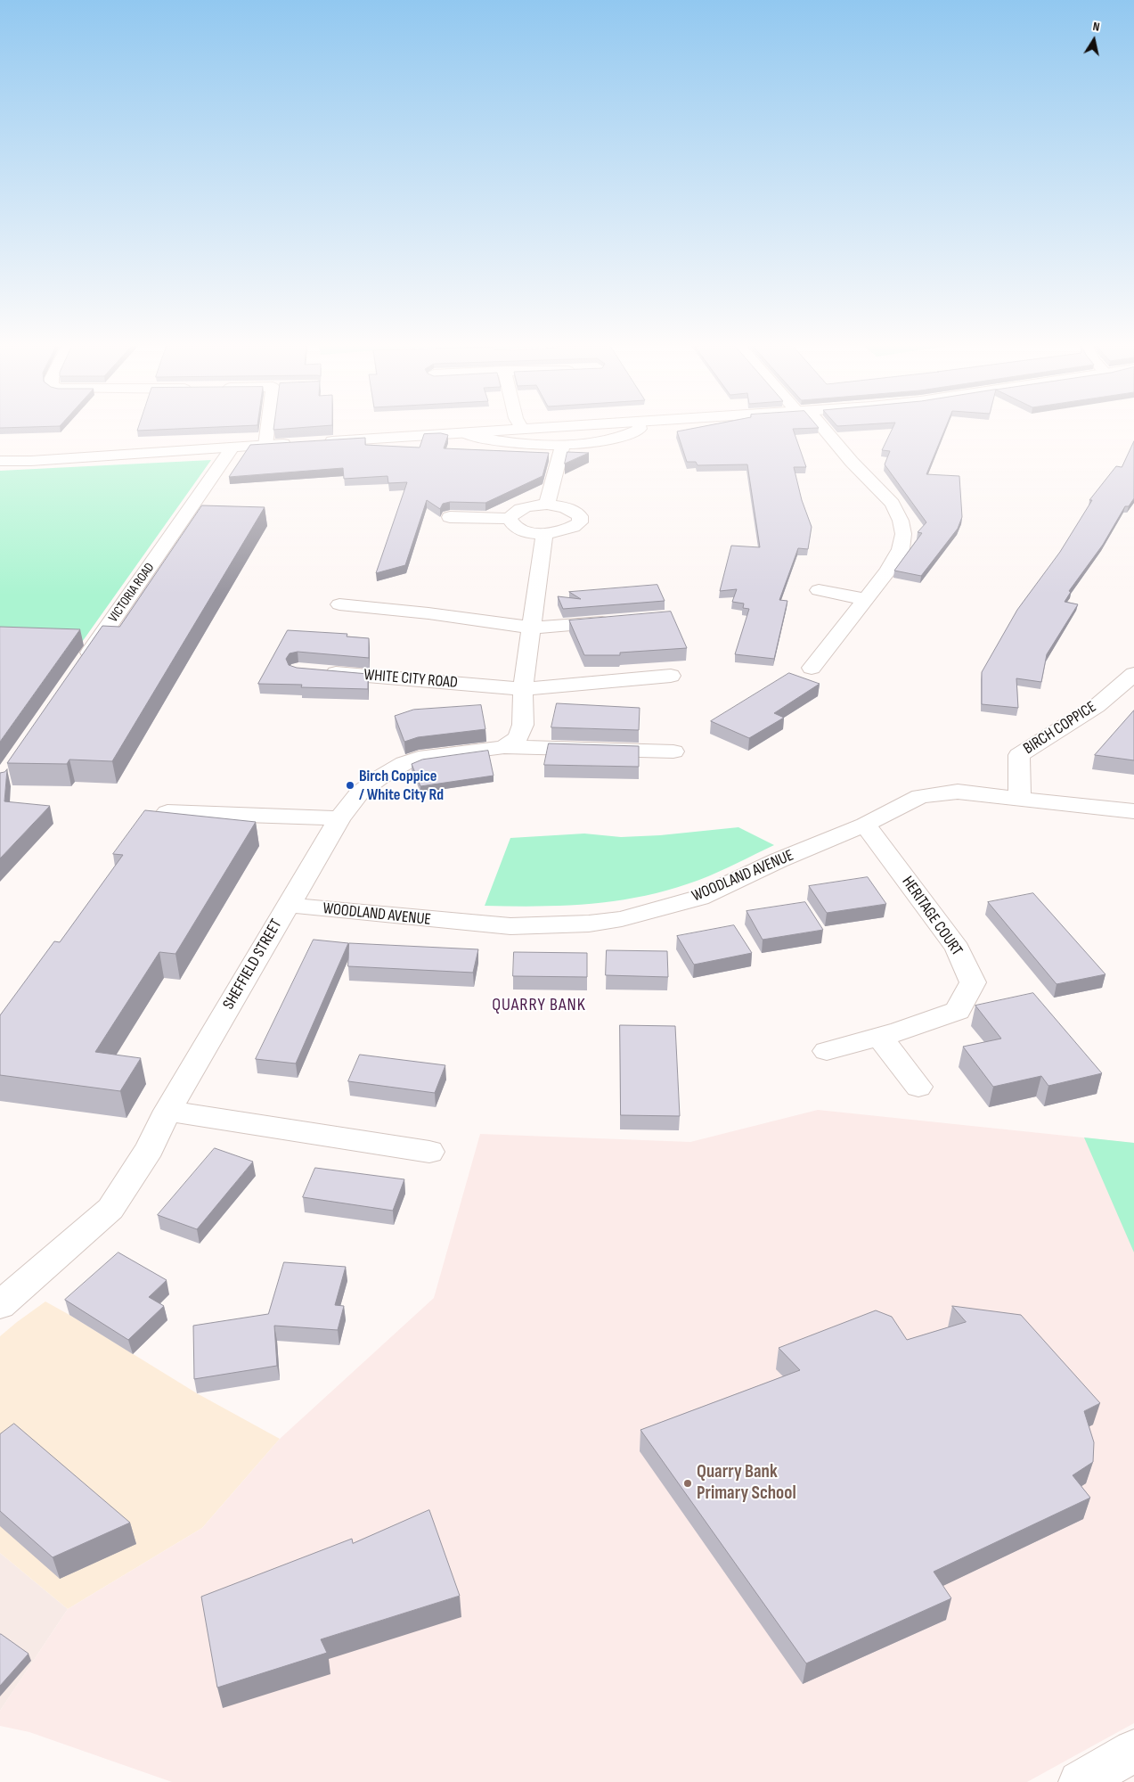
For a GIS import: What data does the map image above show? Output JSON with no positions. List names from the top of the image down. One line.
{"streets":{"street":["VICTORIA ROAD","WHITE CITY ROAD","BIRCH COPPICE","WOODLAND AVENUE","HERITAGE COURT","SHEFFIELD STREET"]},"crossings":[["BIRCH COPPICE","WOODLAND AVENUE"],["WOODLAND AVENUE","HERITAGE COURT"],["WOODLAND AVENUE","SHEFFIELD STREET"]],"districts":["QUARRY BANK"],"places":["Birch Coppice / White City Rd","Quarry Bank Primary School"],"north":"top"}
